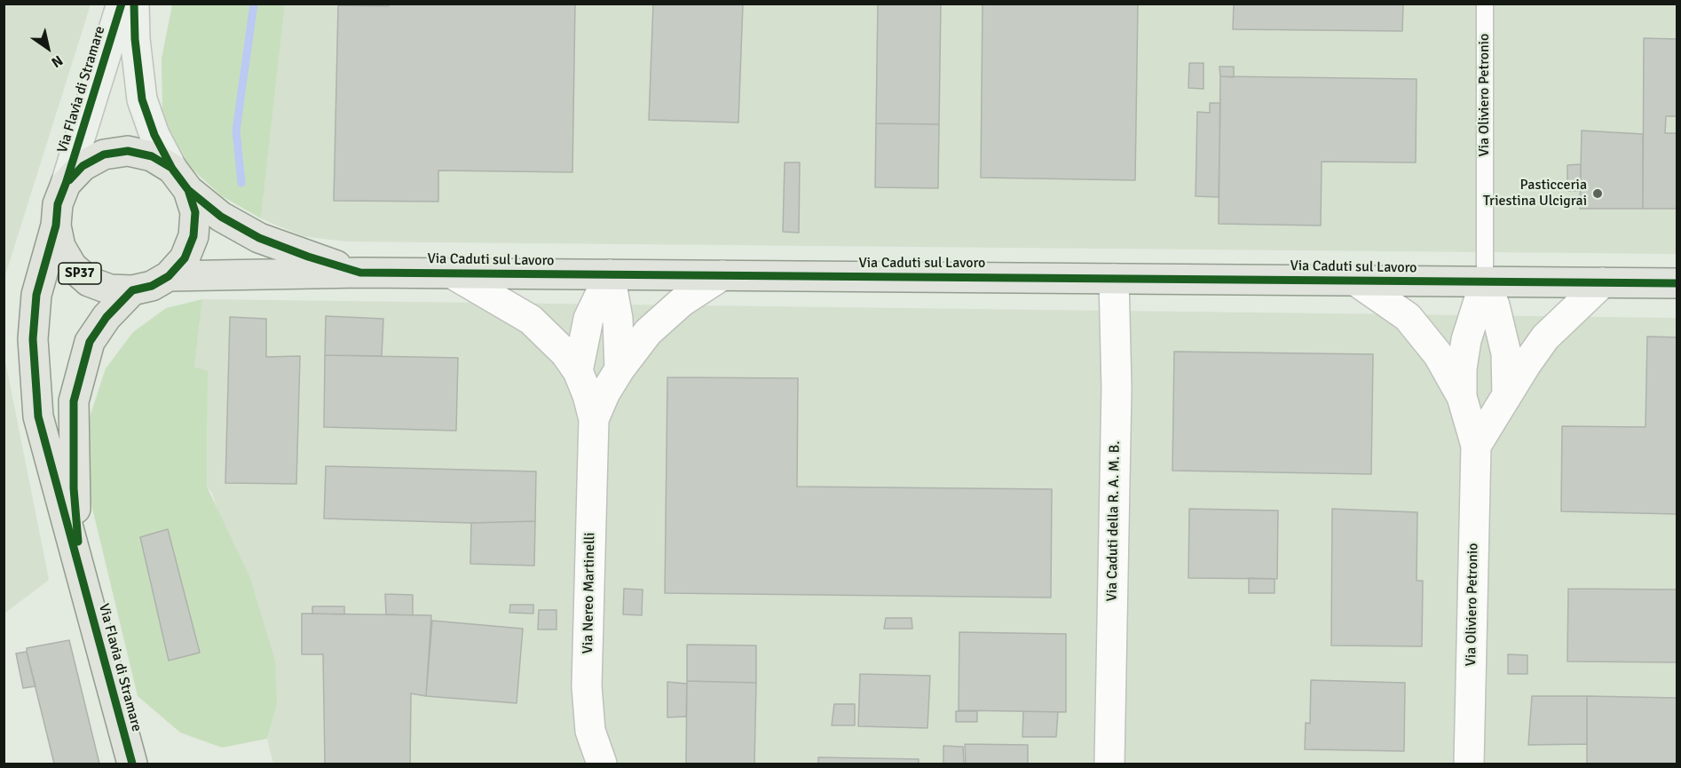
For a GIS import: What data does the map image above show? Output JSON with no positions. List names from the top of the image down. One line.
{"streets":{"main road":["Via Flavia di Stramare","Via Caduti sul Lavoro","SP37"],"street":["Via Oliviero Petronio","Via Caduti della R. A. M. B.","Via Nereo Martinelli"]},"crossings":[["Via Flavia di Stramare","Via Caduti sul Lavoro"],["Via Oliviero Petronio","Via Caduti sul Lavoro"],["Via Caduti sul Lavoro","Via Caduti della R. A. M. B."],["Via Caduti sul Lavoro","Via Nereo Martinelli"]],"places":["Pasticceria Triestina Ulcigrai"],"north":"bottom right"}
